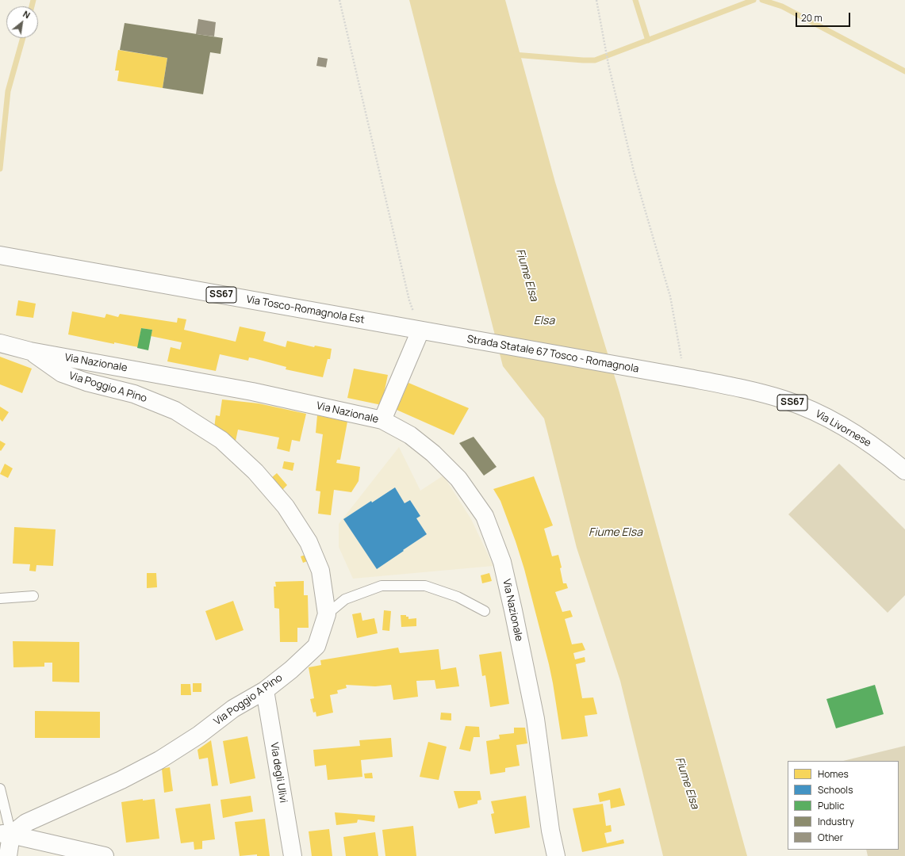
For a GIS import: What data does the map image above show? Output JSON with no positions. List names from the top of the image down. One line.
{"streets":{"street":["SS67","Via Tosco-Romagnola Est","Strada Statale 67 Tosco - Romagnola","Via Nazionale","Via Poggio A Pino","Via Livornese","Via degli Ulivi"]},"crossings":[["Via Tosco-Romagnola Est","Strada Statale 67 Tosco - Romagnola"],["Strada Statale 67 Tosco - Romagnola","Via Livornese"],["Via Nazionale","Via Poggio A Pino"],["Via Poggio A Pino","Via degli Ulivi"]],"water":["Fiume Elsa","Elsa"],"legend":["Homes","Schools","Public","Industry","Other"],"scale_bar":"20 m","north":"top right"}
